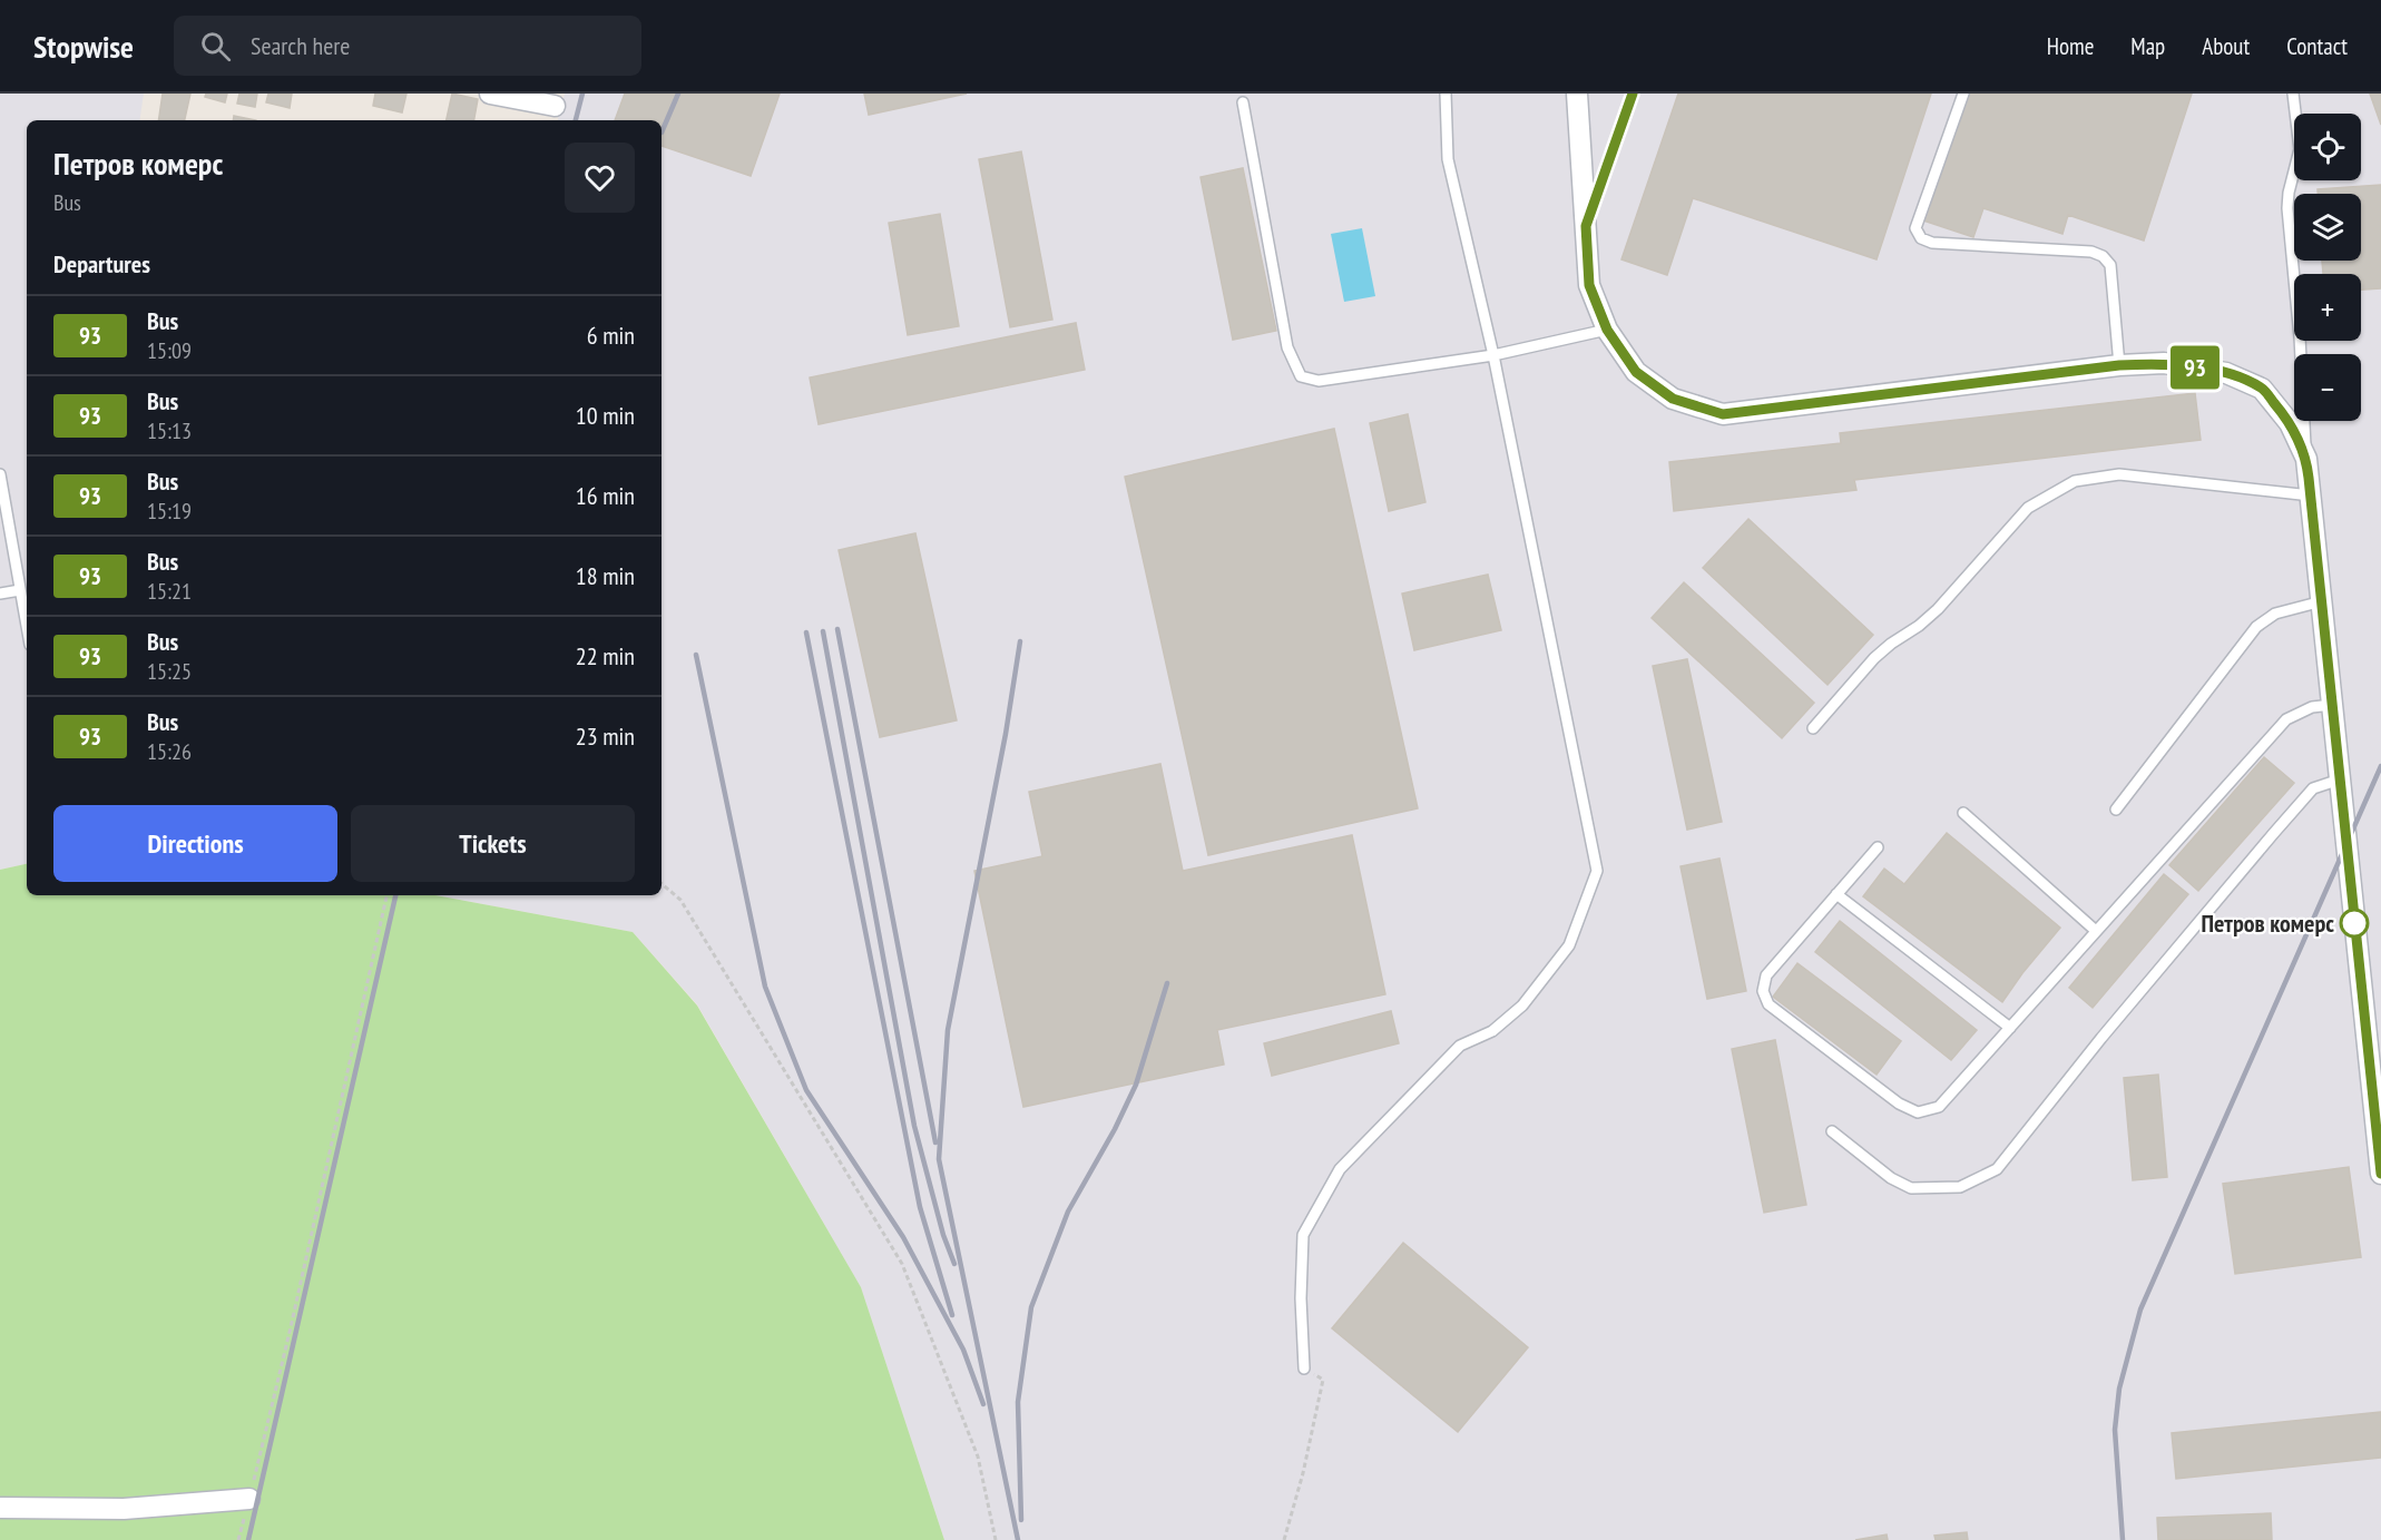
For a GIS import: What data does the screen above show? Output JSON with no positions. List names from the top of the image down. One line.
{"places":["Петров комерс"],"lines":["bus line 93"],"page":{"header":"Stopwise","search":"Search here","nav":["Home","Map","About","Contact"],"on_map":"93","map_buttons":["+","−"],"heading":[["Петров комерс","Bus"],"Departures"],"list":[{"mark":"93","name":"Bus","note":"15:09","value":"6 min"},{"mark":"93","name":"Bus","note":"15:13","value":"10 min"},{"mark":"93","name":"Bus","note":"15:19","value":"16 min"},{"mark":"93","name":"Bus","note":"15:21","value":"18 min"},{"mark":"93","name":"Bus","note":"15:25","value":"22 min"},{"mark":"93","name":"Bus","note":"15:26","value":"23 min"}],"buttons":["Directions","Tickets"]}}
